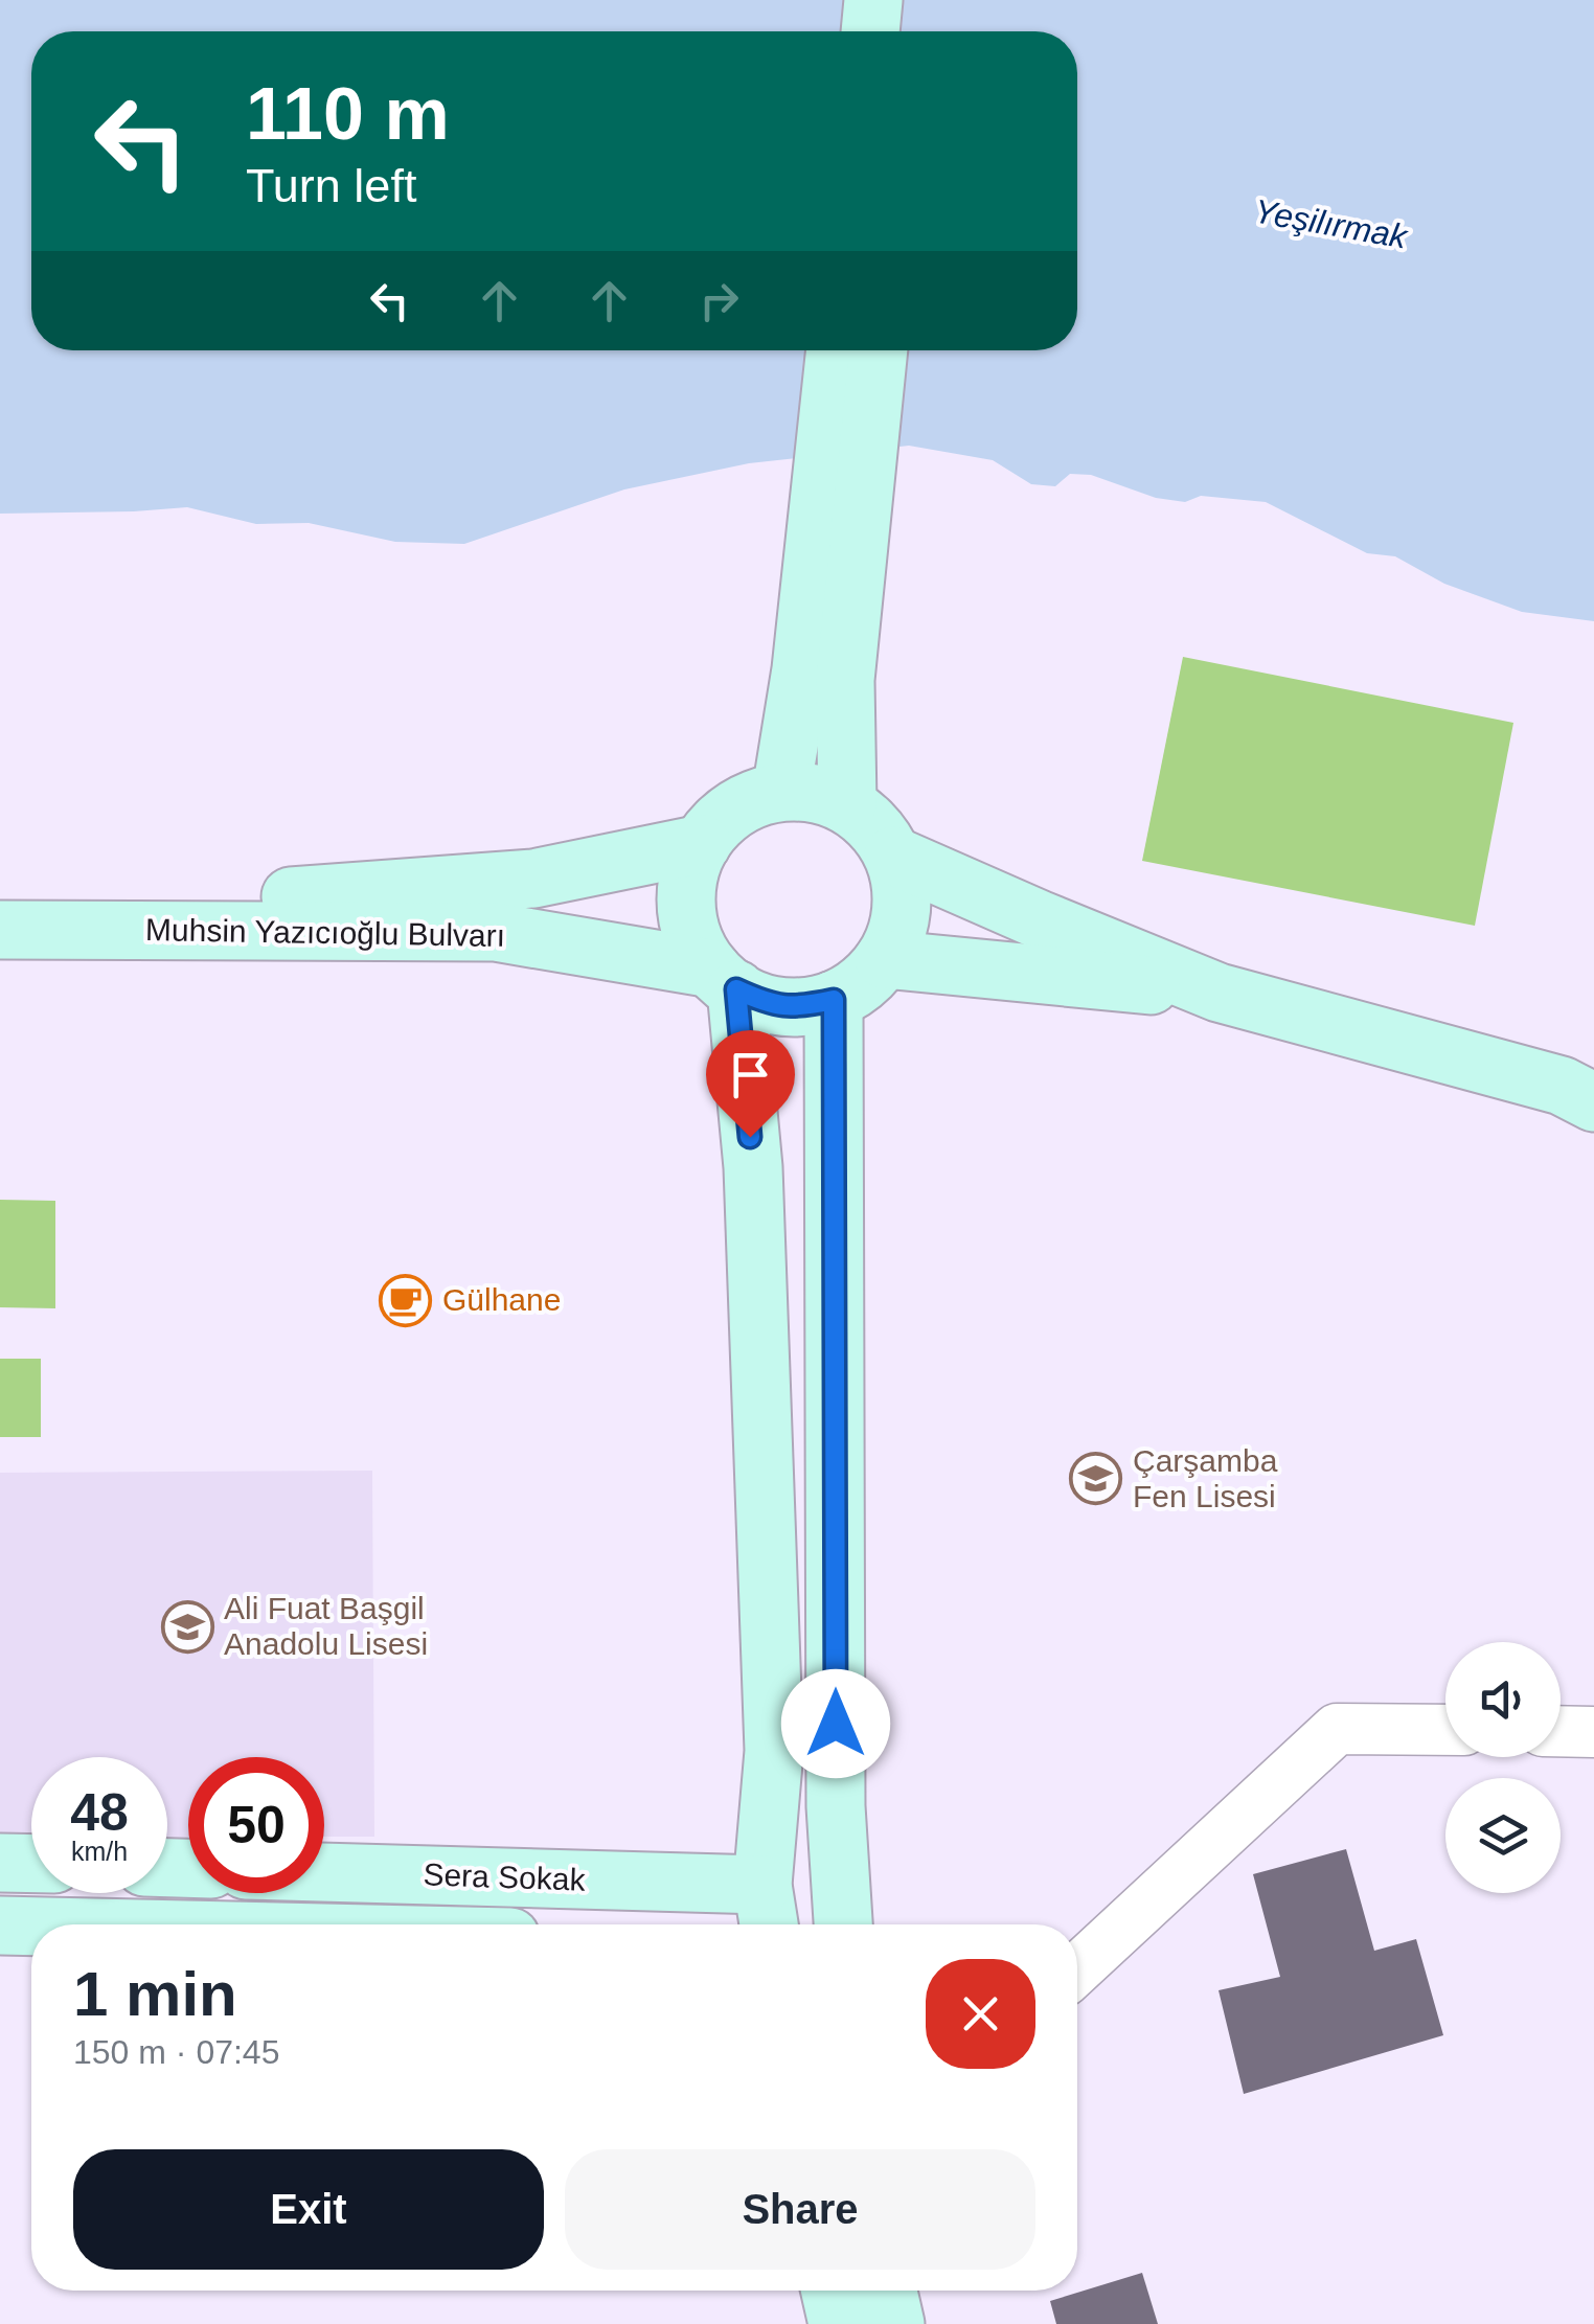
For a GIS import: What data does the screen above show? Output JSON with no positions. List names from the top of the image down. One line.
{"streets":{"main road":["Muhsin Yazıcıoğlu Bulvarı","Sera Sokak"]},"water":["Yeşilırmak"],"places":{"cafe":["Gülhane"],"school or university":["Çarşamba Fen Lisesi","Ali Fuat Başgil Anadolu Lisesi"]},"page":{"turn":["110 m","Turn left"],"speed":"48 km/h","limit":"50","heading":["1 min","150 m · 07:45"],"buttons":["Exit","Share"]}}
